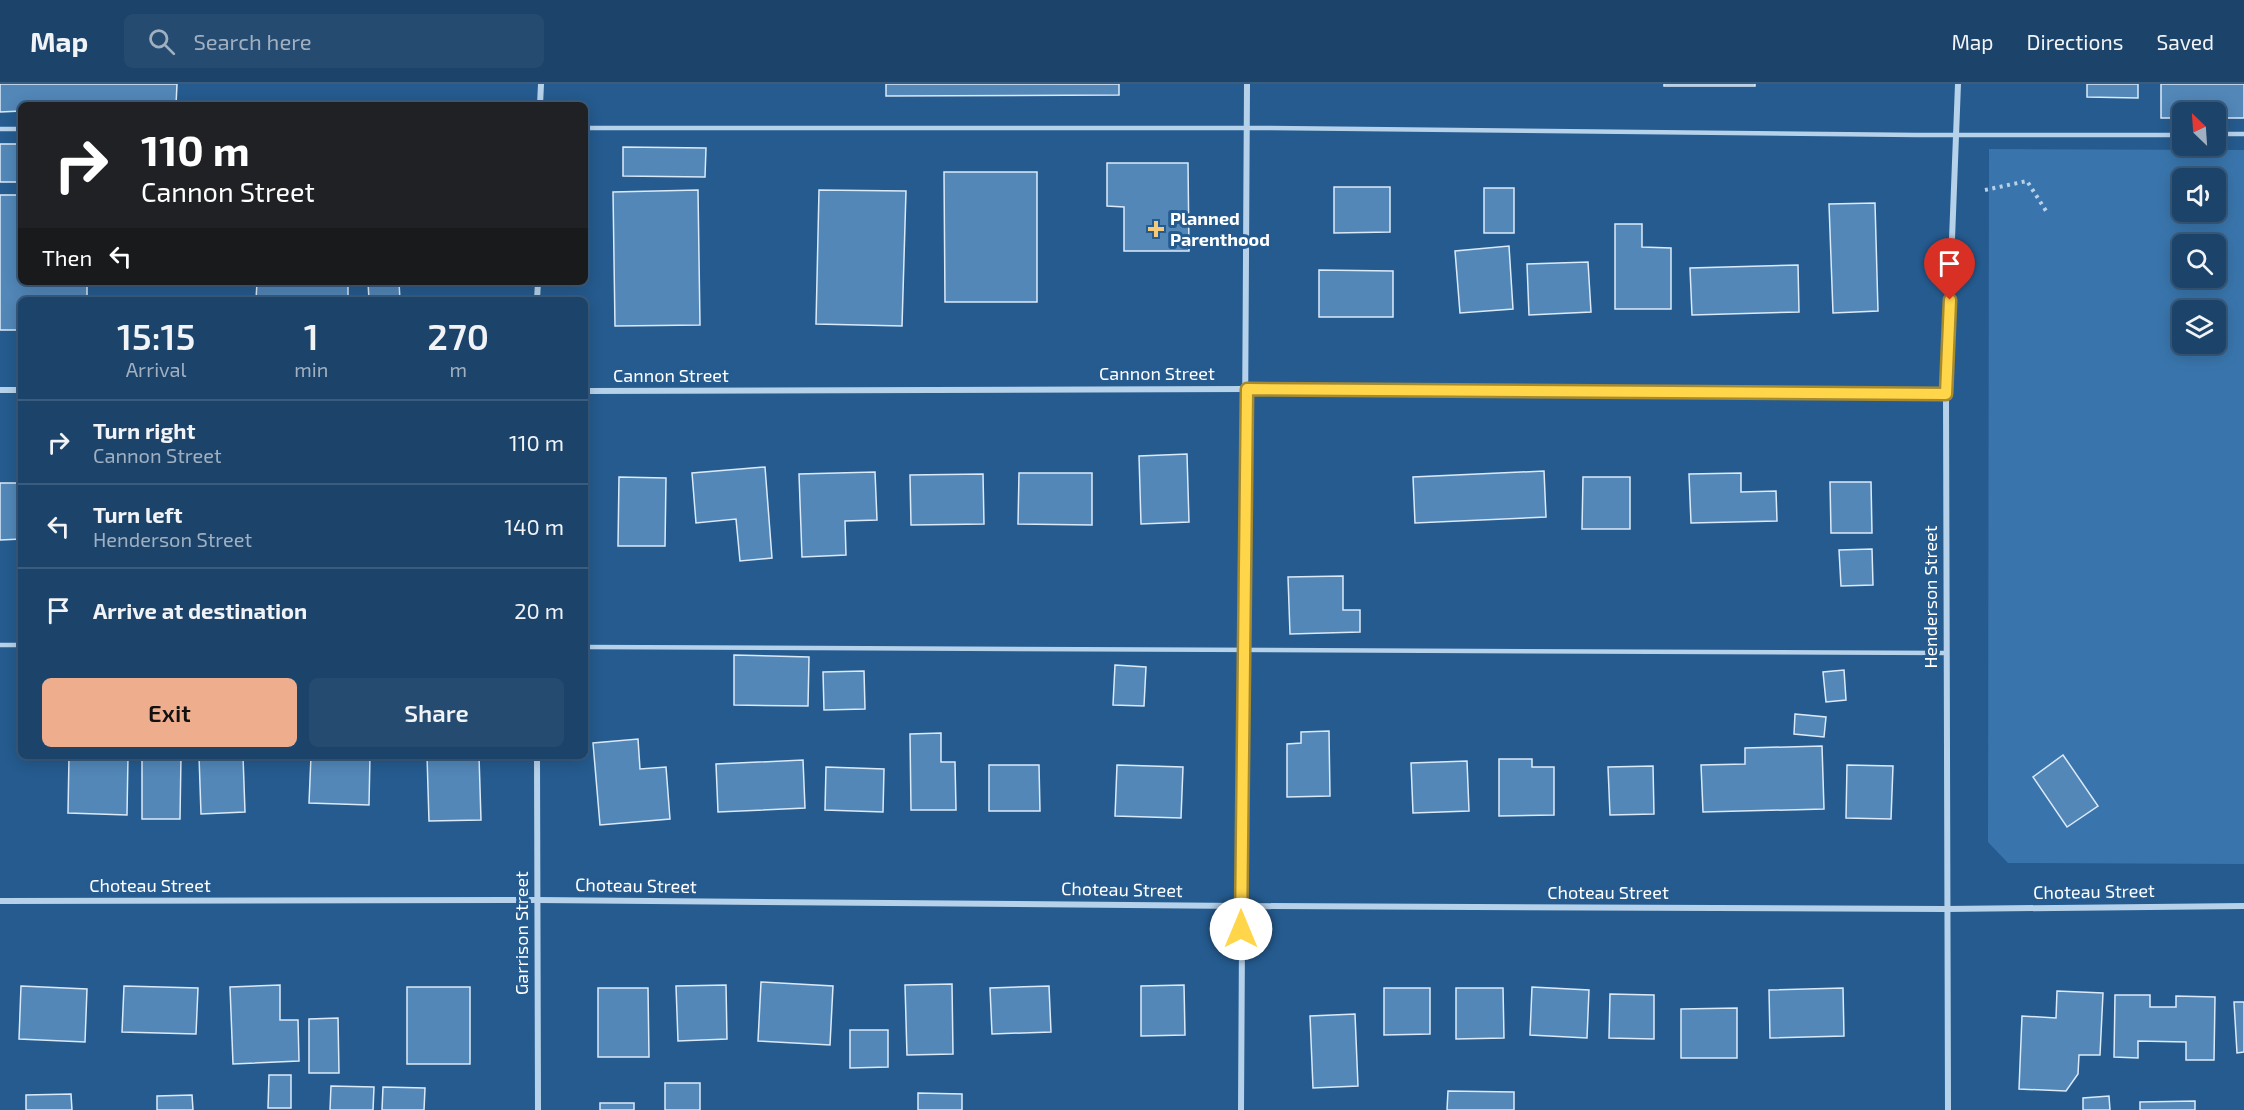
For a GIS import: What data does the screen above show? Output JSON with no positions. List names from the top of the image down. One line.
{"streets":{"street":["Cannon Street","Henderson Street","Choteau Street","Garrison Street"]},"crossings":[["Cannon Street","Henderson Street"],["Henderson Street","Choteau Street"],["Choteau Street","Garrison Street"]],"places":{"health":["Planned Parenthood"]},"north":"top left","page":{"header":"Map","search":"Search here","nav":["Map","Directions","Saved"],"turn":["110 m","Cannon Street"],"then":"Then","eta":["15:15","Arrival","1","min","270","m"],"list":[{"name":"Turn right","note":"Cannon Street","value":"110 m"},{"name":"Turn left","note":"Henderson Street","value":"140 m"},{"name":"Arrive at destination","value":"20 m"}],"buttons":["Exit","Share"]}}
